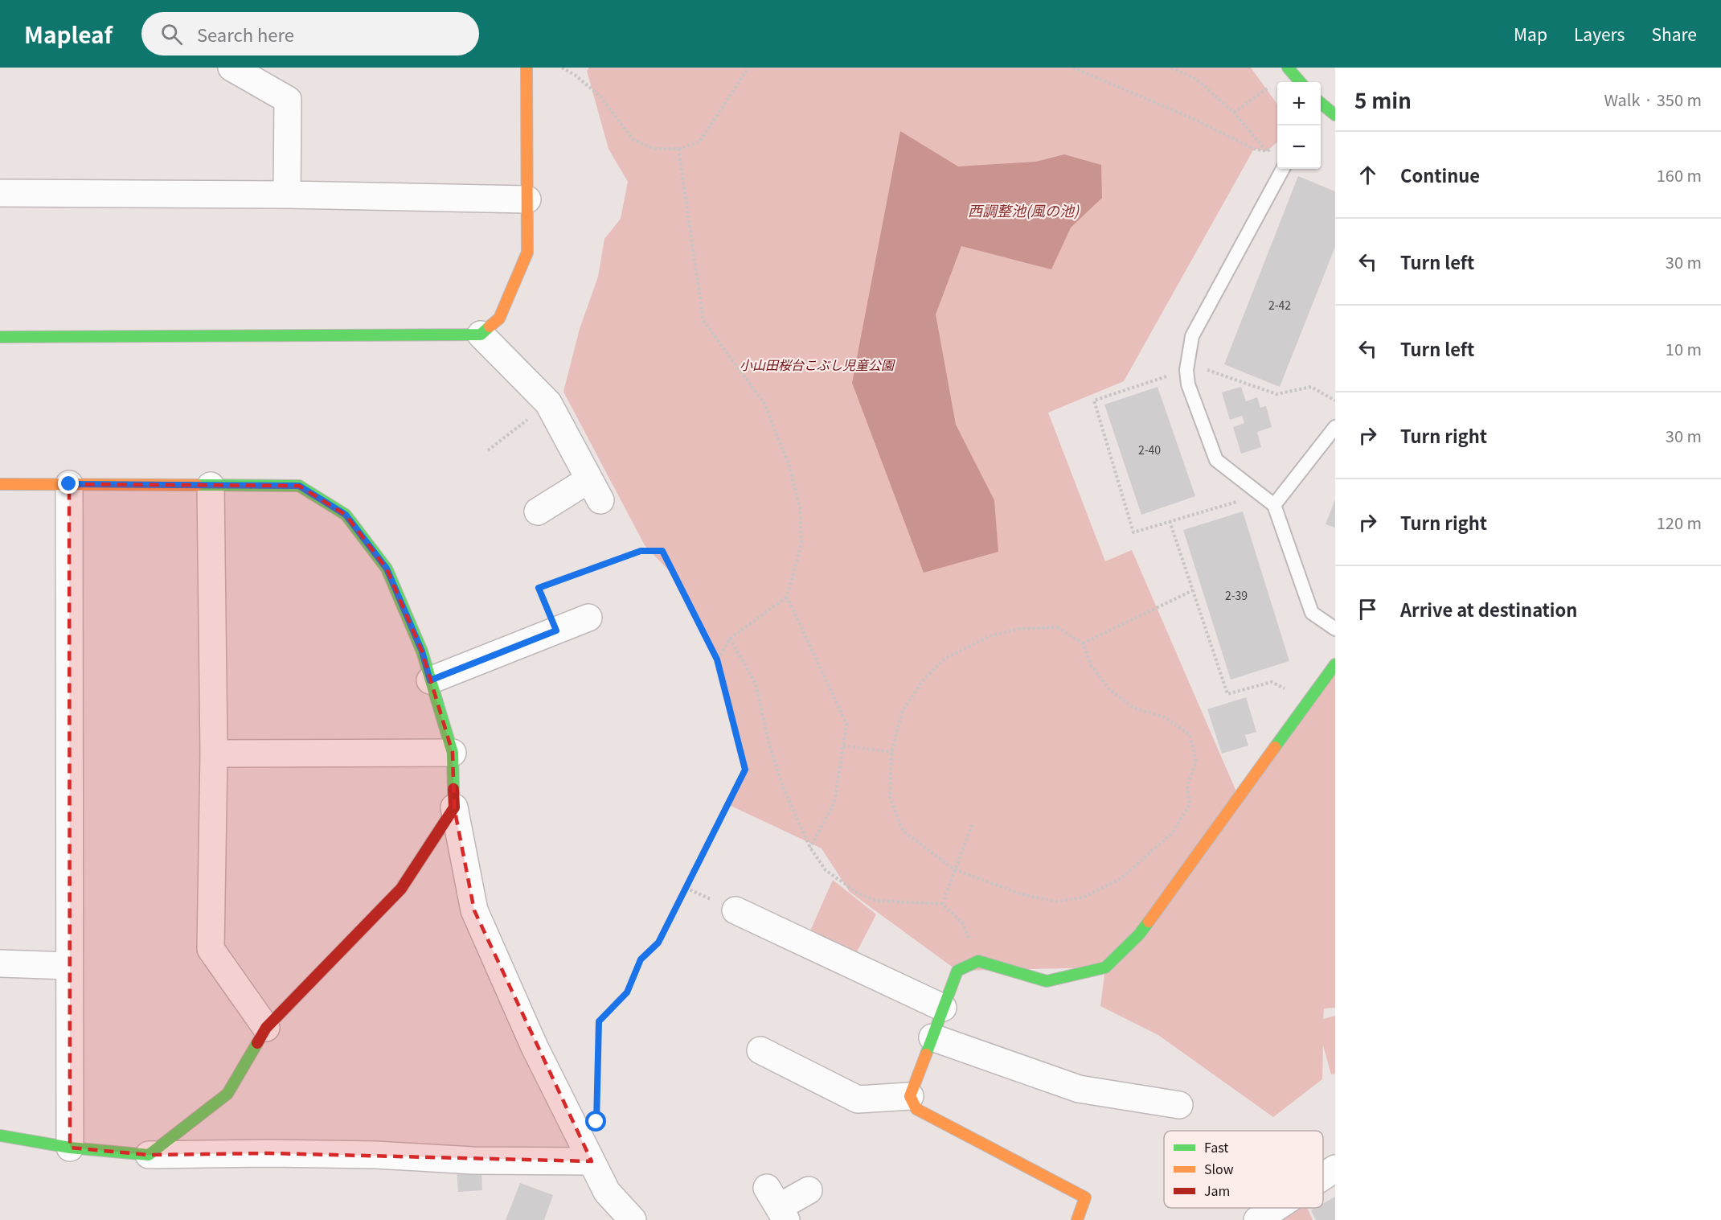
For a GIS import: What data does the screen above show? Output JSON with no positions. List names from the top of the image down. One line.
{"water":["西調整池(風の池)"],"parks":["小山田桜台こぶし児童公園"],"house_numbers":["2-42","2-40","2-39"],"legend":["Fast","Slow","Jam"],"page":{"header":"Mapleaf","search":"Search here","nav":["Map","Layers","Share"],"heading":["5 min","Walk · 350 m"],"map_buttons":["+","−"],"list":[["Continue","160 m"],["Turn left","30 m"],["Turn left","10 m"],["Turn right","30 m"],["Turn right","120 m"],"Arrive at destination"]}}
